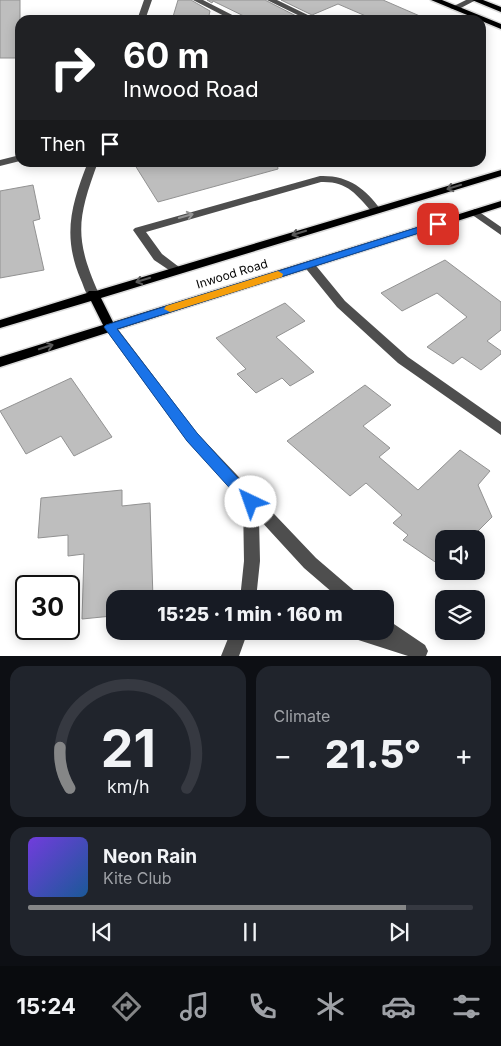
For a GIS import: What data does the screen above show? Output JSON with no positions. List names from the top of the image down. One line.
{"streets":{"main road":["Inwood Road"]},"page":{"turn":["60 m","Inwood Road"],"then":"Then","limit":"30","trip":"15:25 · 1 min · 160 m","tile":"Climate","heat":["−","21.5°","+"],"song":["Neon Rain","Kite Club"],"tabs":"15:24","gauge":["21","km/h"]}}
